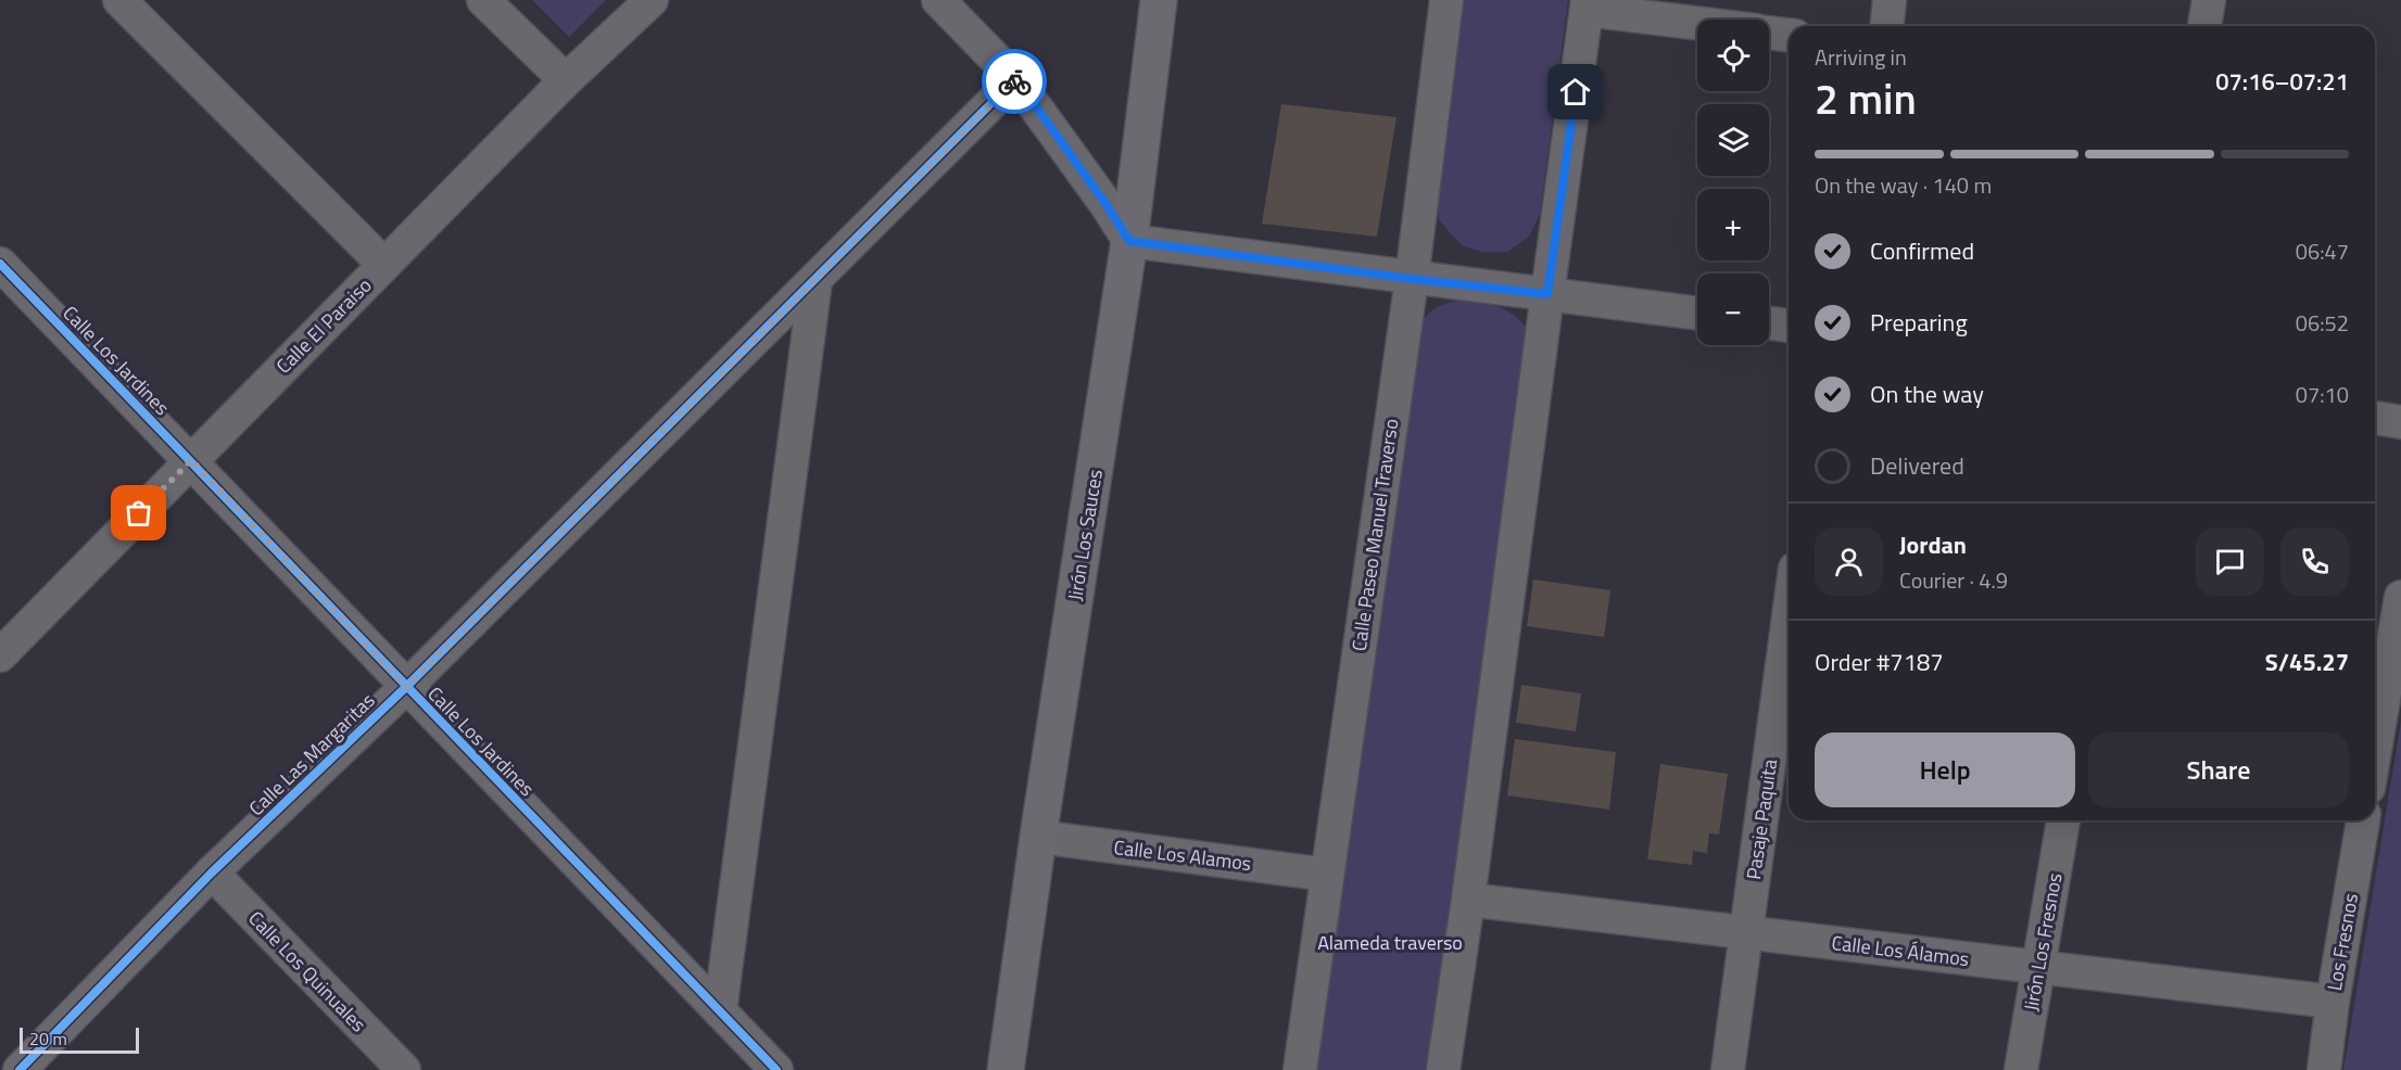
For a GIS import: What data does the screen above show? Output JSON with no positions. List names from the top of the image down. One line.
{"streets":{"street":["Calle El Paraiso","Calle Los Jardines","Jirón Los Sauces","Calle Paseo Manuel Traverso","Calle Las Margaritas","Pasaje Paquita","Calle Los Alamos","Jirón Los Fresnos","Los Fresnos","Calle Los Álamos","Calle Los Quinuales"]},"crossings":[["Calle El Paraiso","Calle Los Jardines"],["Calle Los Jardines","Calle Las Margaritas"],["Jirón Los Sauces","Calle Los Alamos"],["Calle Paseo Manuel Traverso","Calle Los Alamos"],["Calle Las Margaritas","Calle Los Quinuales"],["Pasaje Paquita","Calle Los Álamos"],["Jirón Los Fresnos","Calle Los Álamos"],["Los Fresnos","Calle Los Álamos"]],"parks":["Alameda traverso"],"scale_bar":"20 m","page":{"map_buttons":["+","−"],"heading":["2 min","Arriving in","07:16–07:21"],"panel":["Jordan","Courier · 4.9","Order #7187","S/45.27"],"bar":"On the way · 140 m","list":[["Confirmed","06:47"],["Preparing","06:52"],["On the way","07:10"],"Delivered"],"buttons":["Help","Share"],"scale":"20 m"}}
